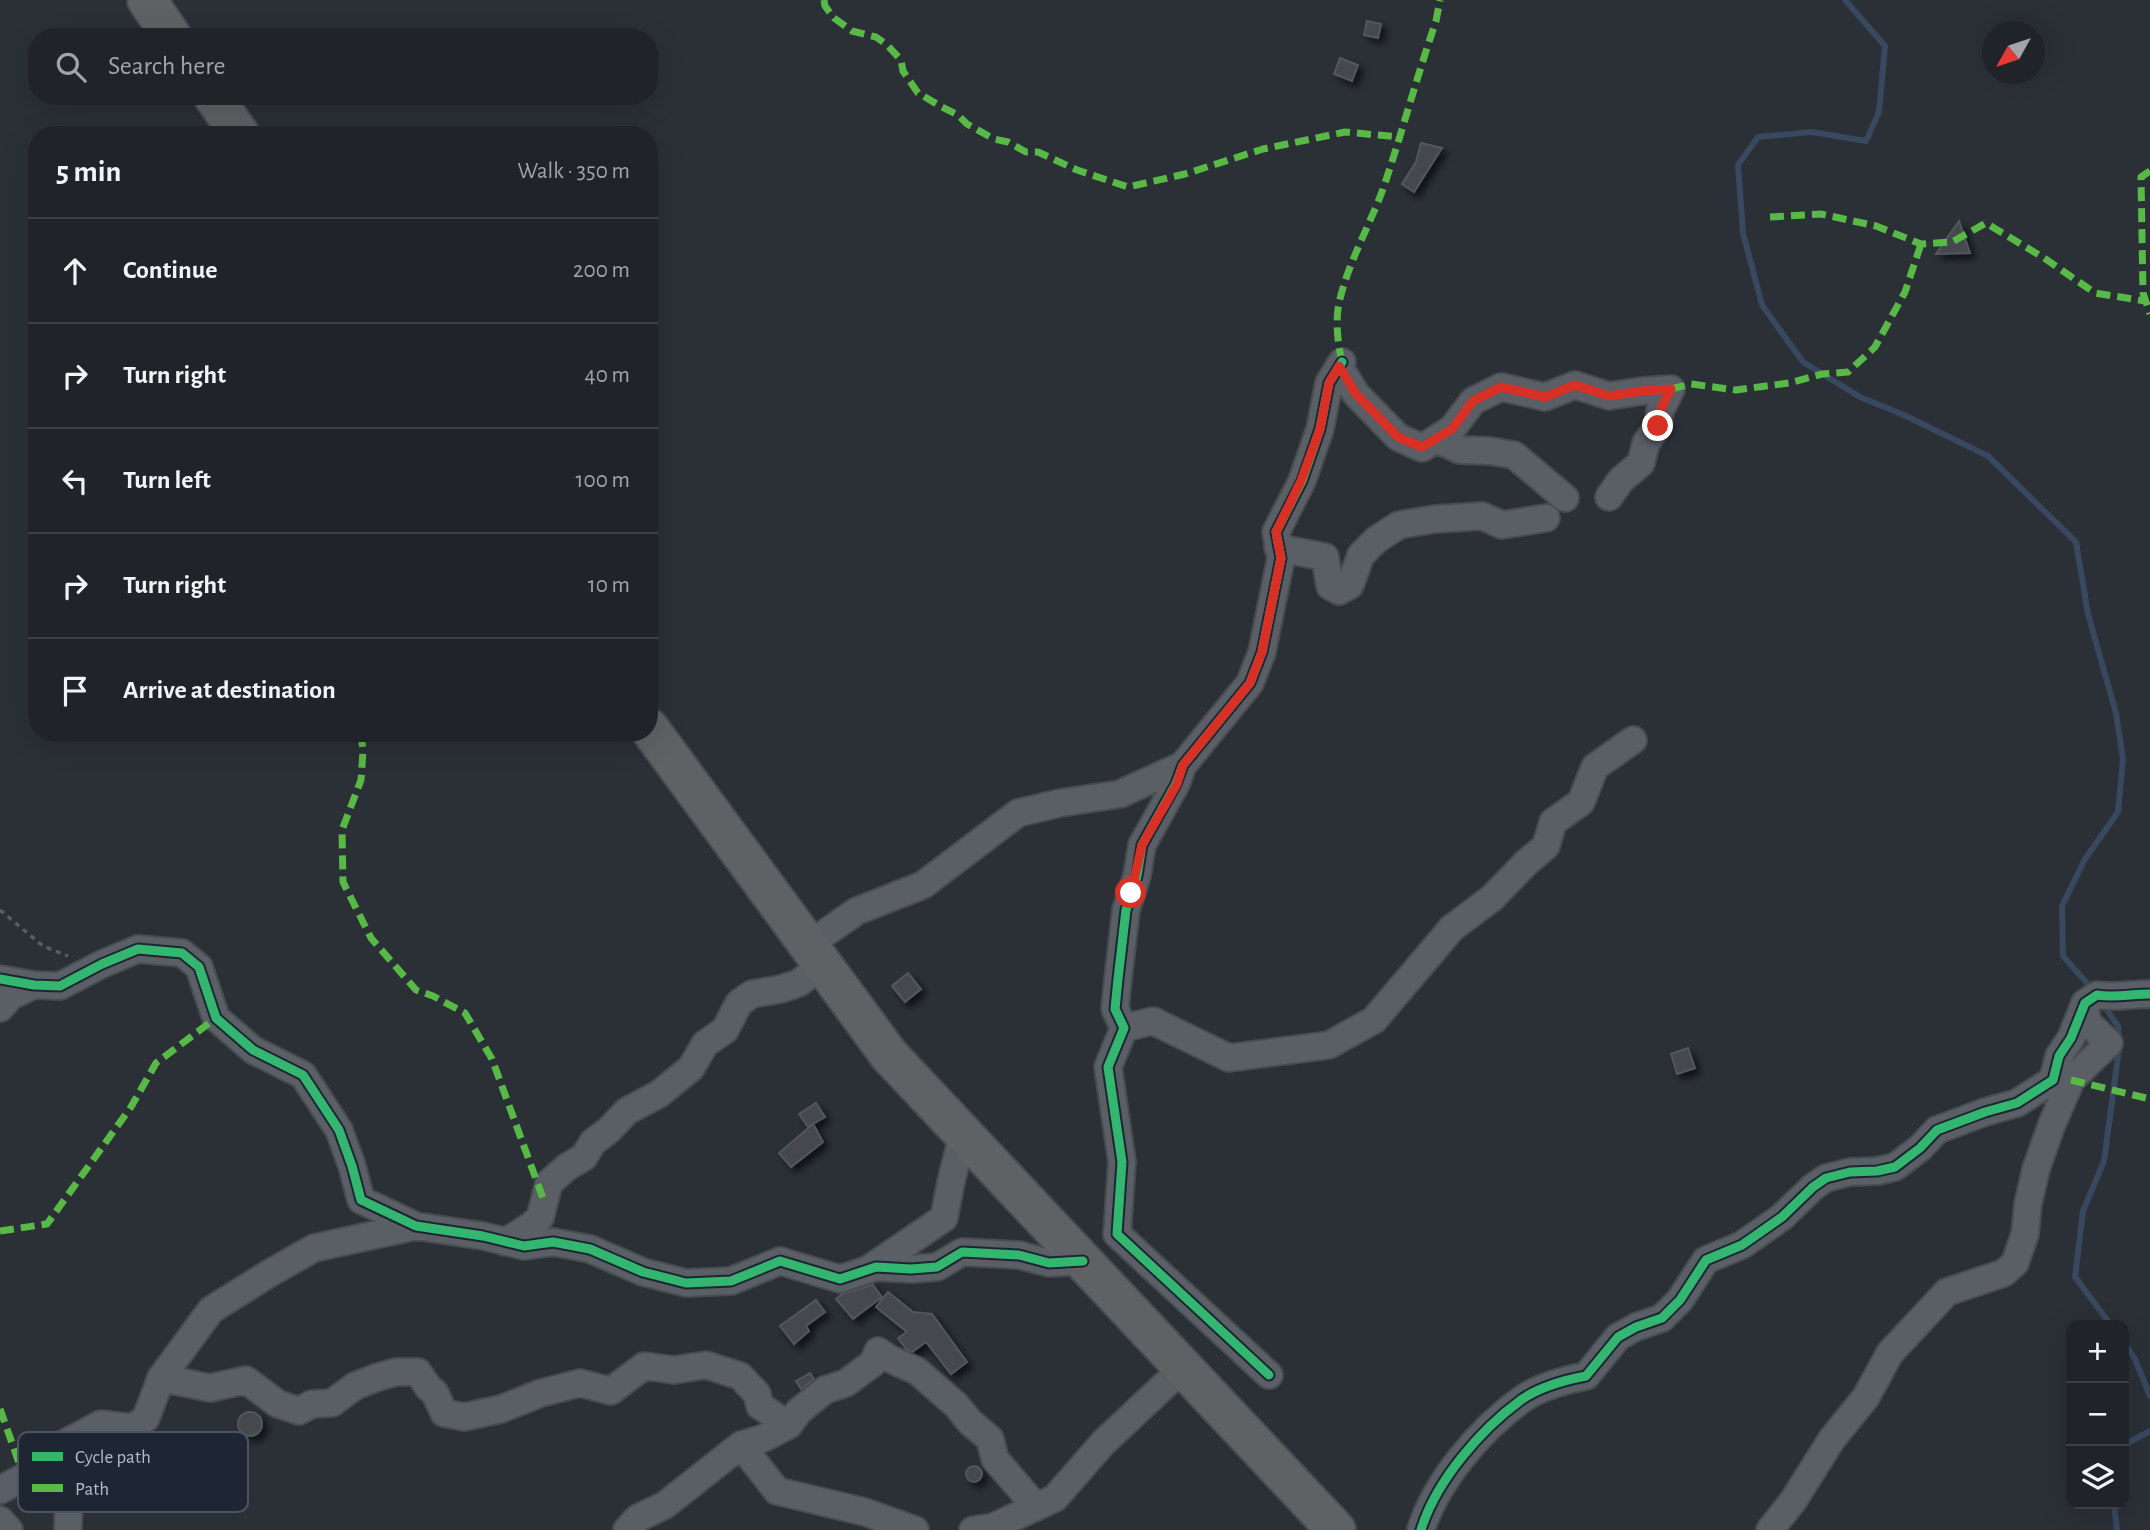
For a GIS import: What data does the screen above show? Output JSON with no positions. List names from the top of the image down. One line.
{"legend":["Cycle path","Path"],"north":"bottom left","page":{"search":"Search here","heading":["5 min","Walk · 350 m"],"list":[["Continue","200 m"],["Turn right","40 m"],["Turn left","100 m"],["Turn right","10 m"],"Arrive at destination"],"map_buttons":["+","−"]}}
